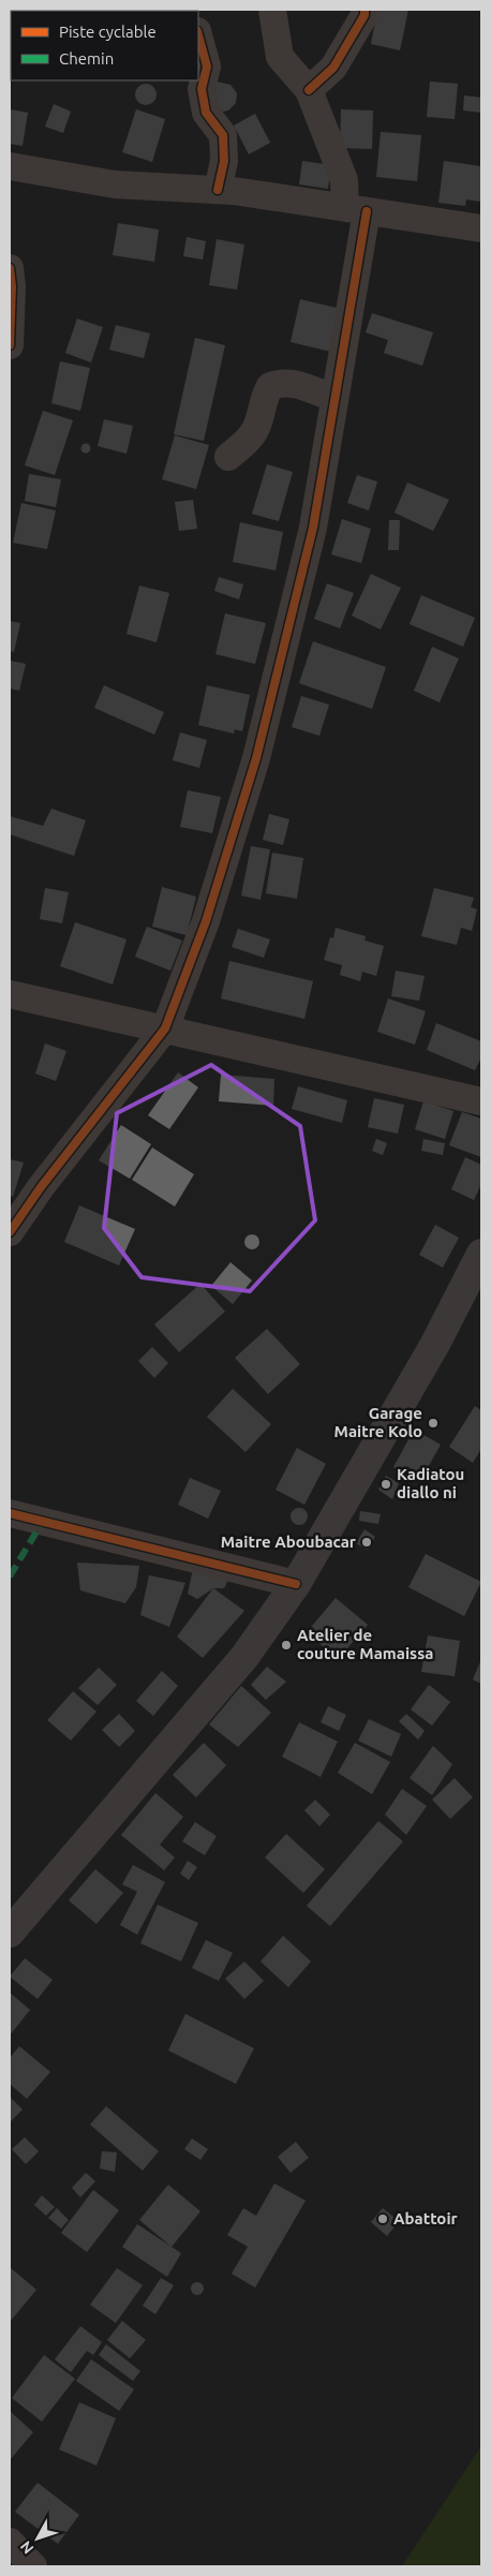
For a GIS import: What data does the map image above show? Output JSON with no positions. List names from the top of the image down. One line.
{"places":["Garage Maitre Kolo","Kadiatou diallo ni","Maitre Aboubacar","Atelier de couture Mamaissa","Abattoir"],"legend":["Piste cyclable","Chemin"],"north":"bottom left"}
